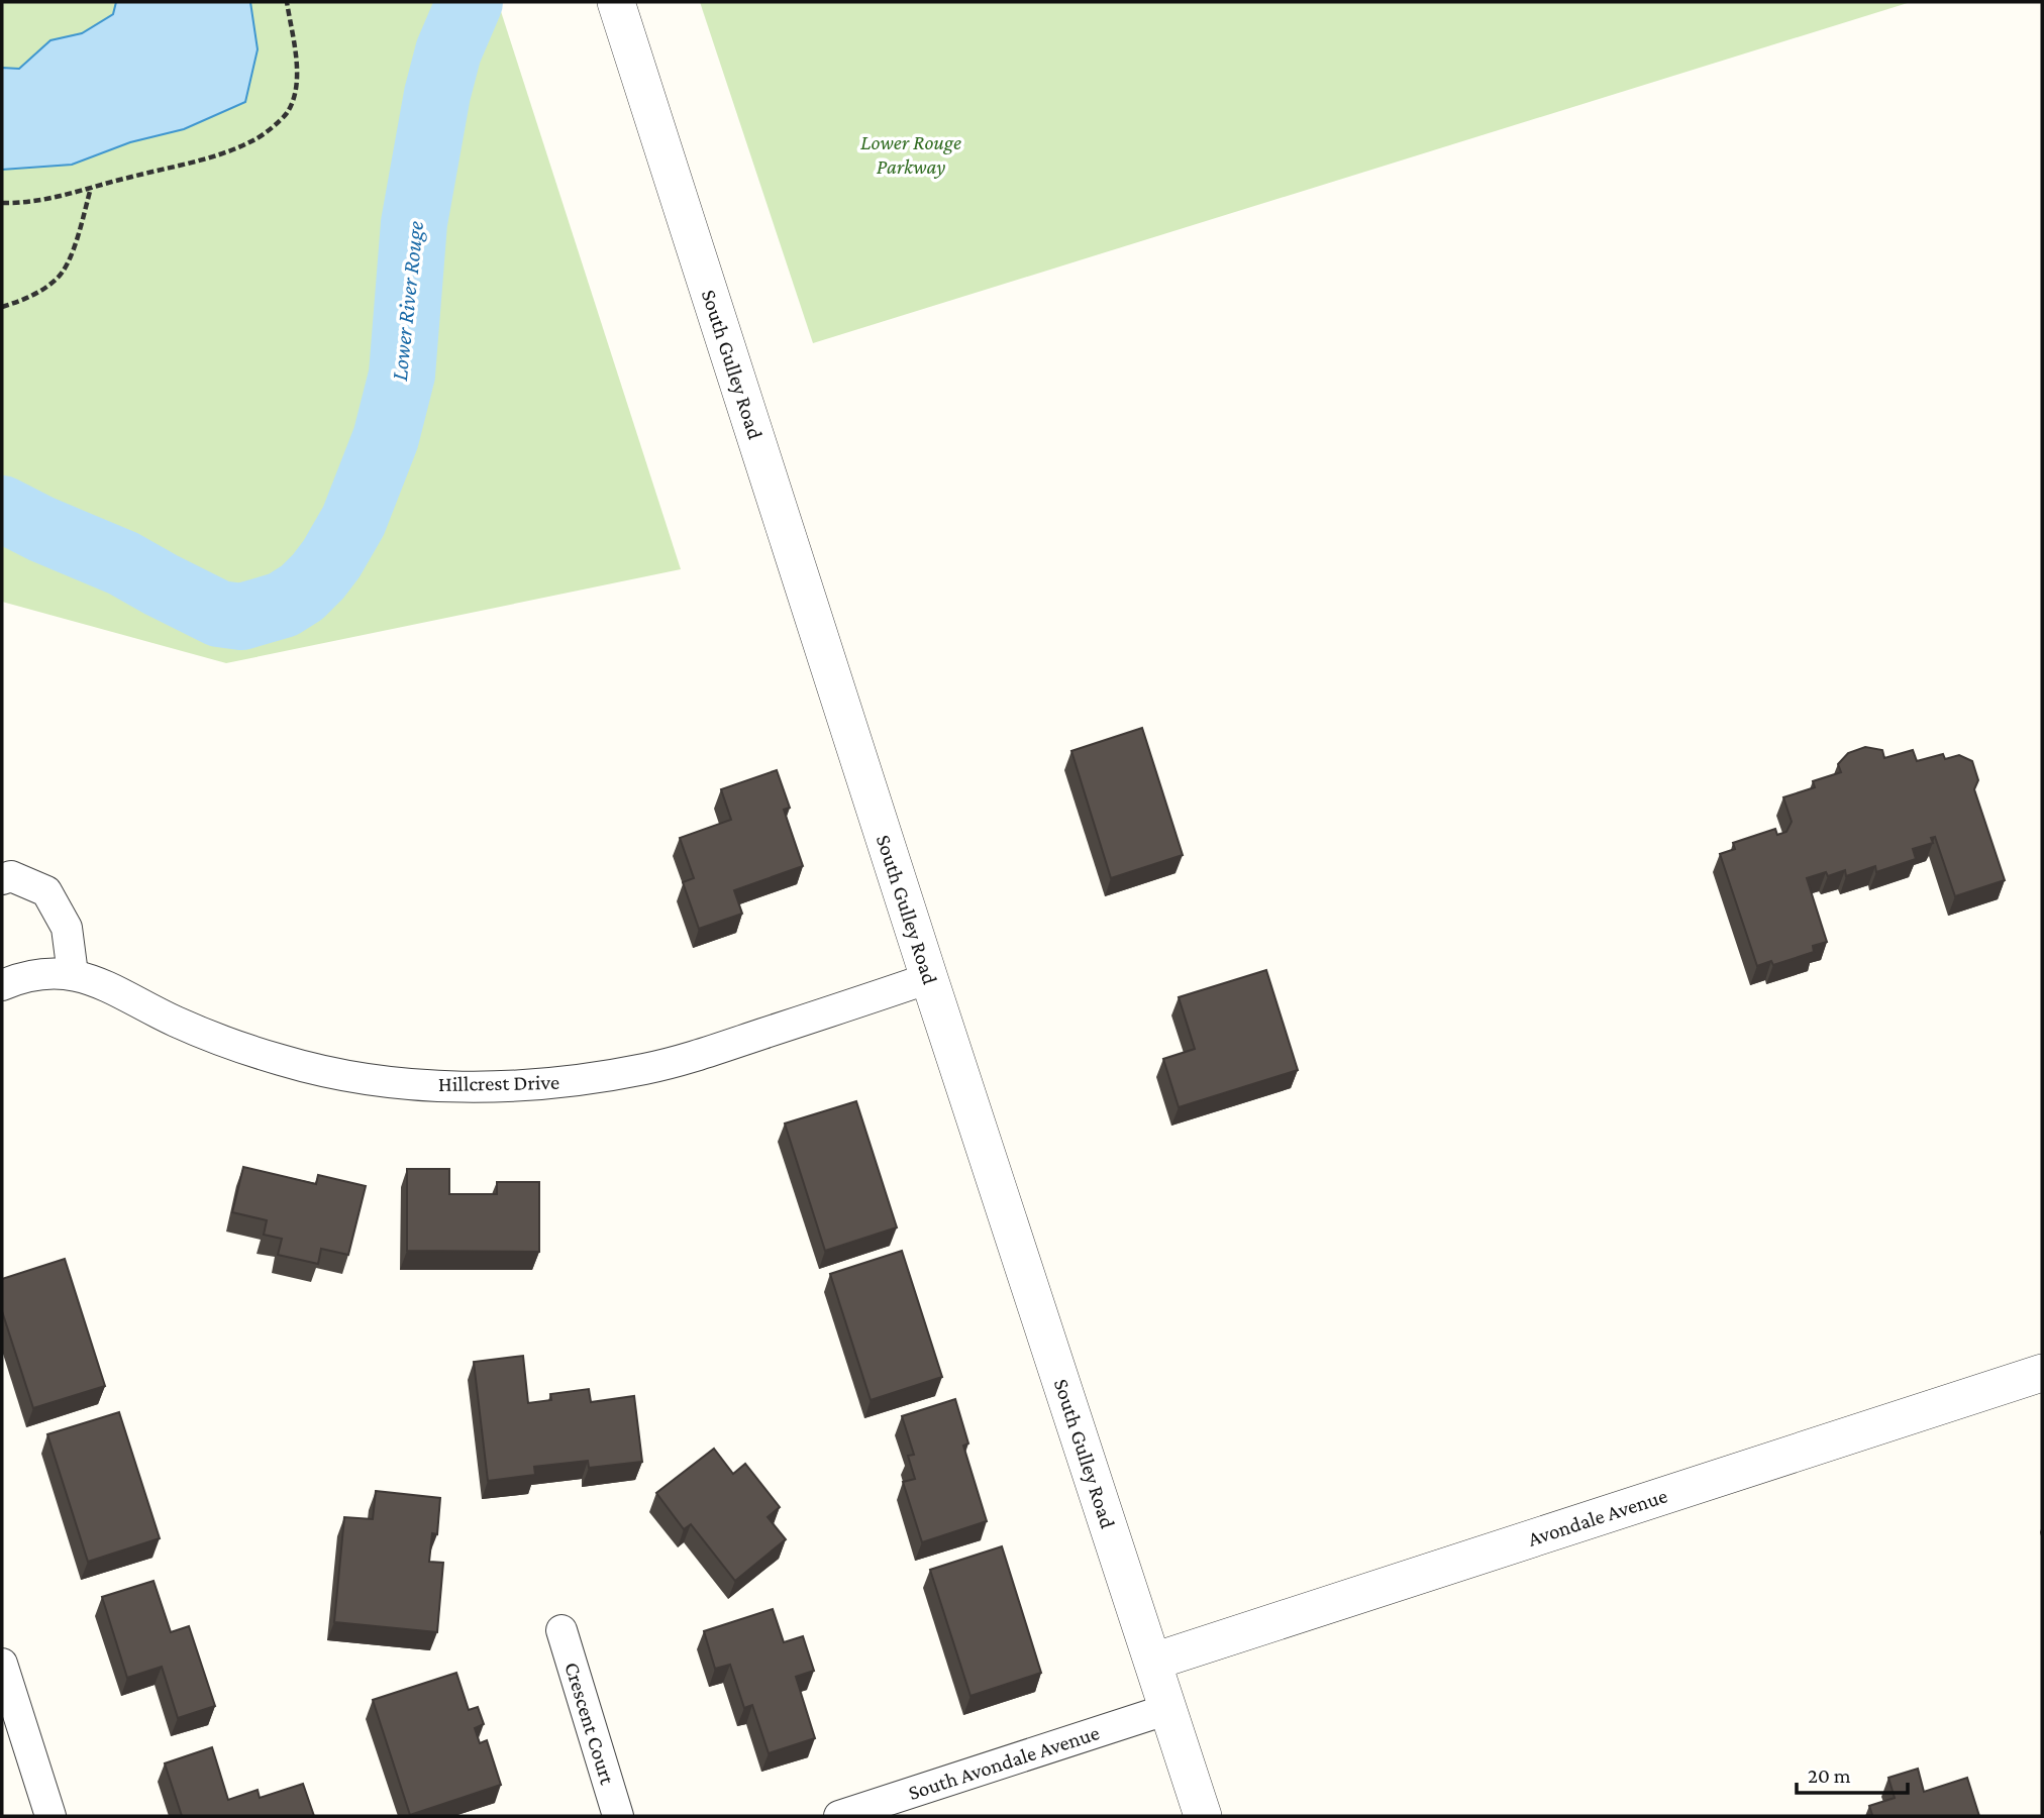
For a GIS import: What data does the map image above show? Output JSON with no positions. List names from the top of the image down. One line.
{"streets":{"street":["South Gulley Road","Hillcrest Drive","Avondale Avenue","Crescent Court","South Avondale Avenue"]},"crossings":[["South Gulley Road","Hillcrest Drive"],["South Gulley Road","Avondale Avenue"],["South Gulley Road","South Avondale Avenue"]],"water":["Lower River Rouge"],"parks":["Lower Rouge Parkway"],"scale_bar":"20 m"}
